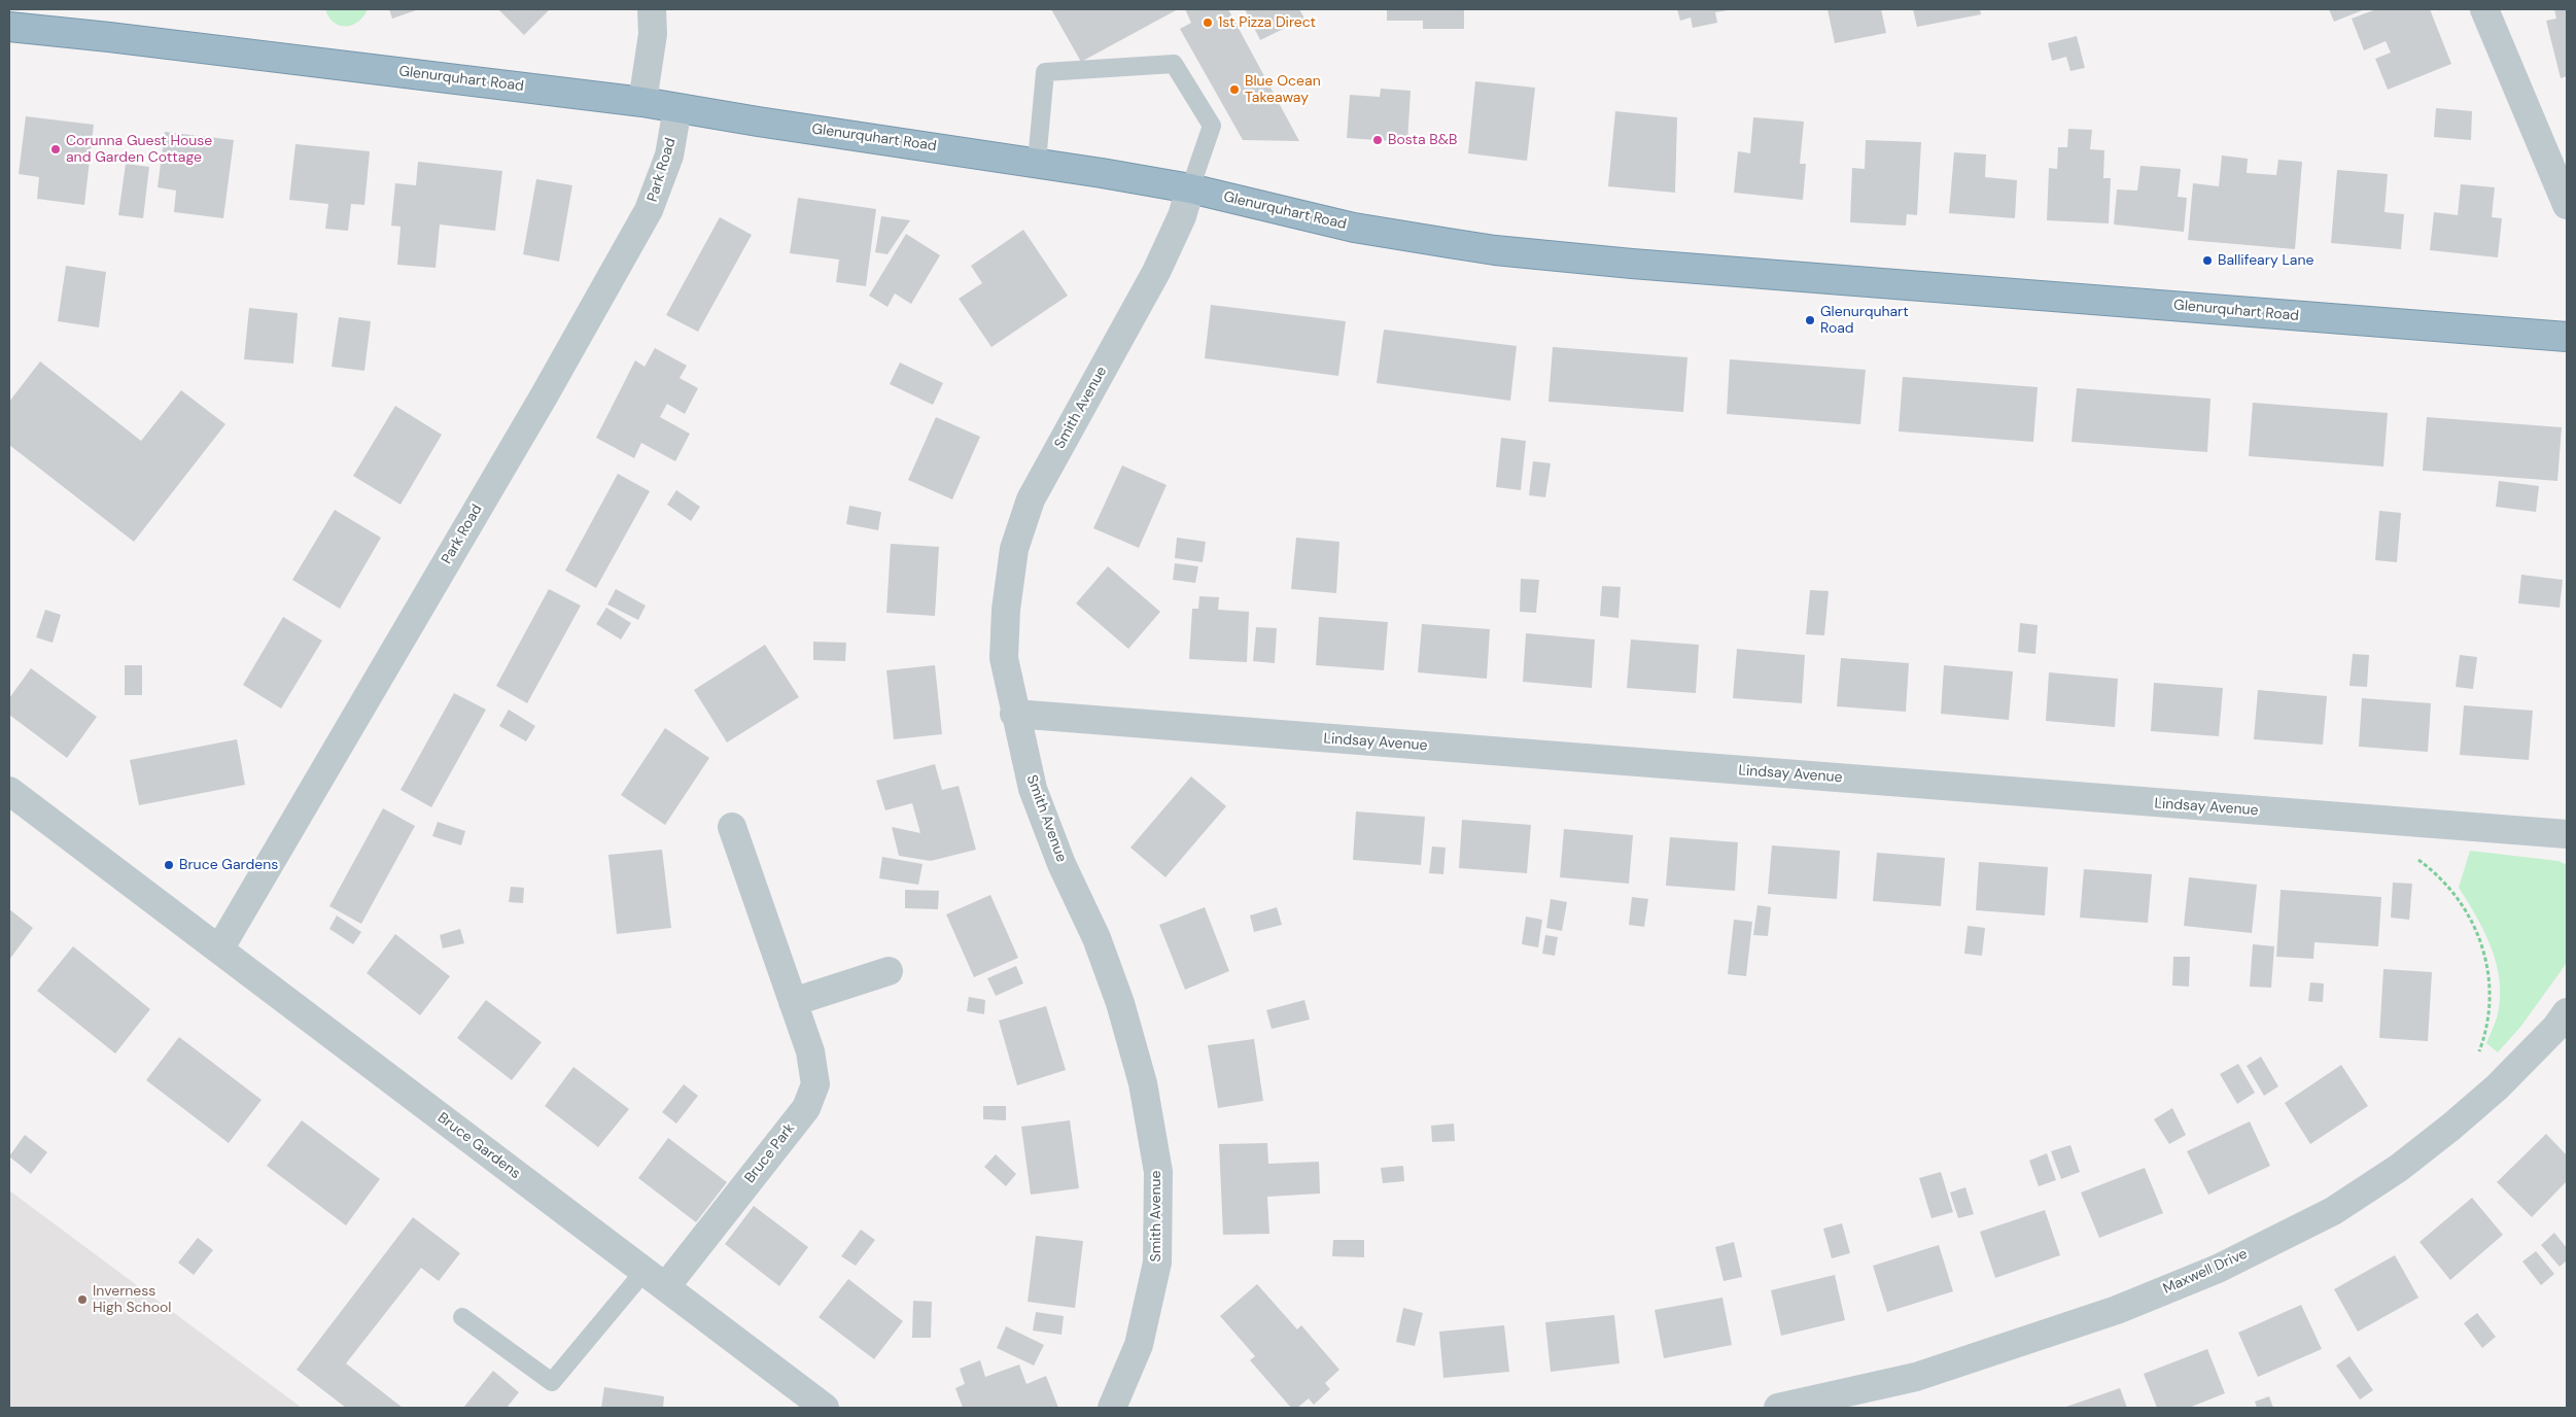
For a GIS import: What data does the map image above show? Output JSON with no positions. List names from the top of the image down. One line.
{"streets":{"highway":["Glenurquhart Road"],"street":["Park Road","Smith Avenue","Lindsay Avenue","Bruce Gardens","Bruce Park","Maxwell Drive"]},"crossings":[["Glenurquhart Road","Park Road"],["Glenurquhart Road","Smith Avenue"],["Park Road","Bruce Gardens"],["Smith Avenue","Lindsay Avenue"],["Bruce Gardens","Bruce Park"]],"places":["1st Pizza Direct","Blue Ocean Takeaway","Bosta B&B","Corunna Guest House and Garden Cottage","Ballifeary Lane","Glenurquhart Road","Bruce Gardens","Inverness High School"]}
